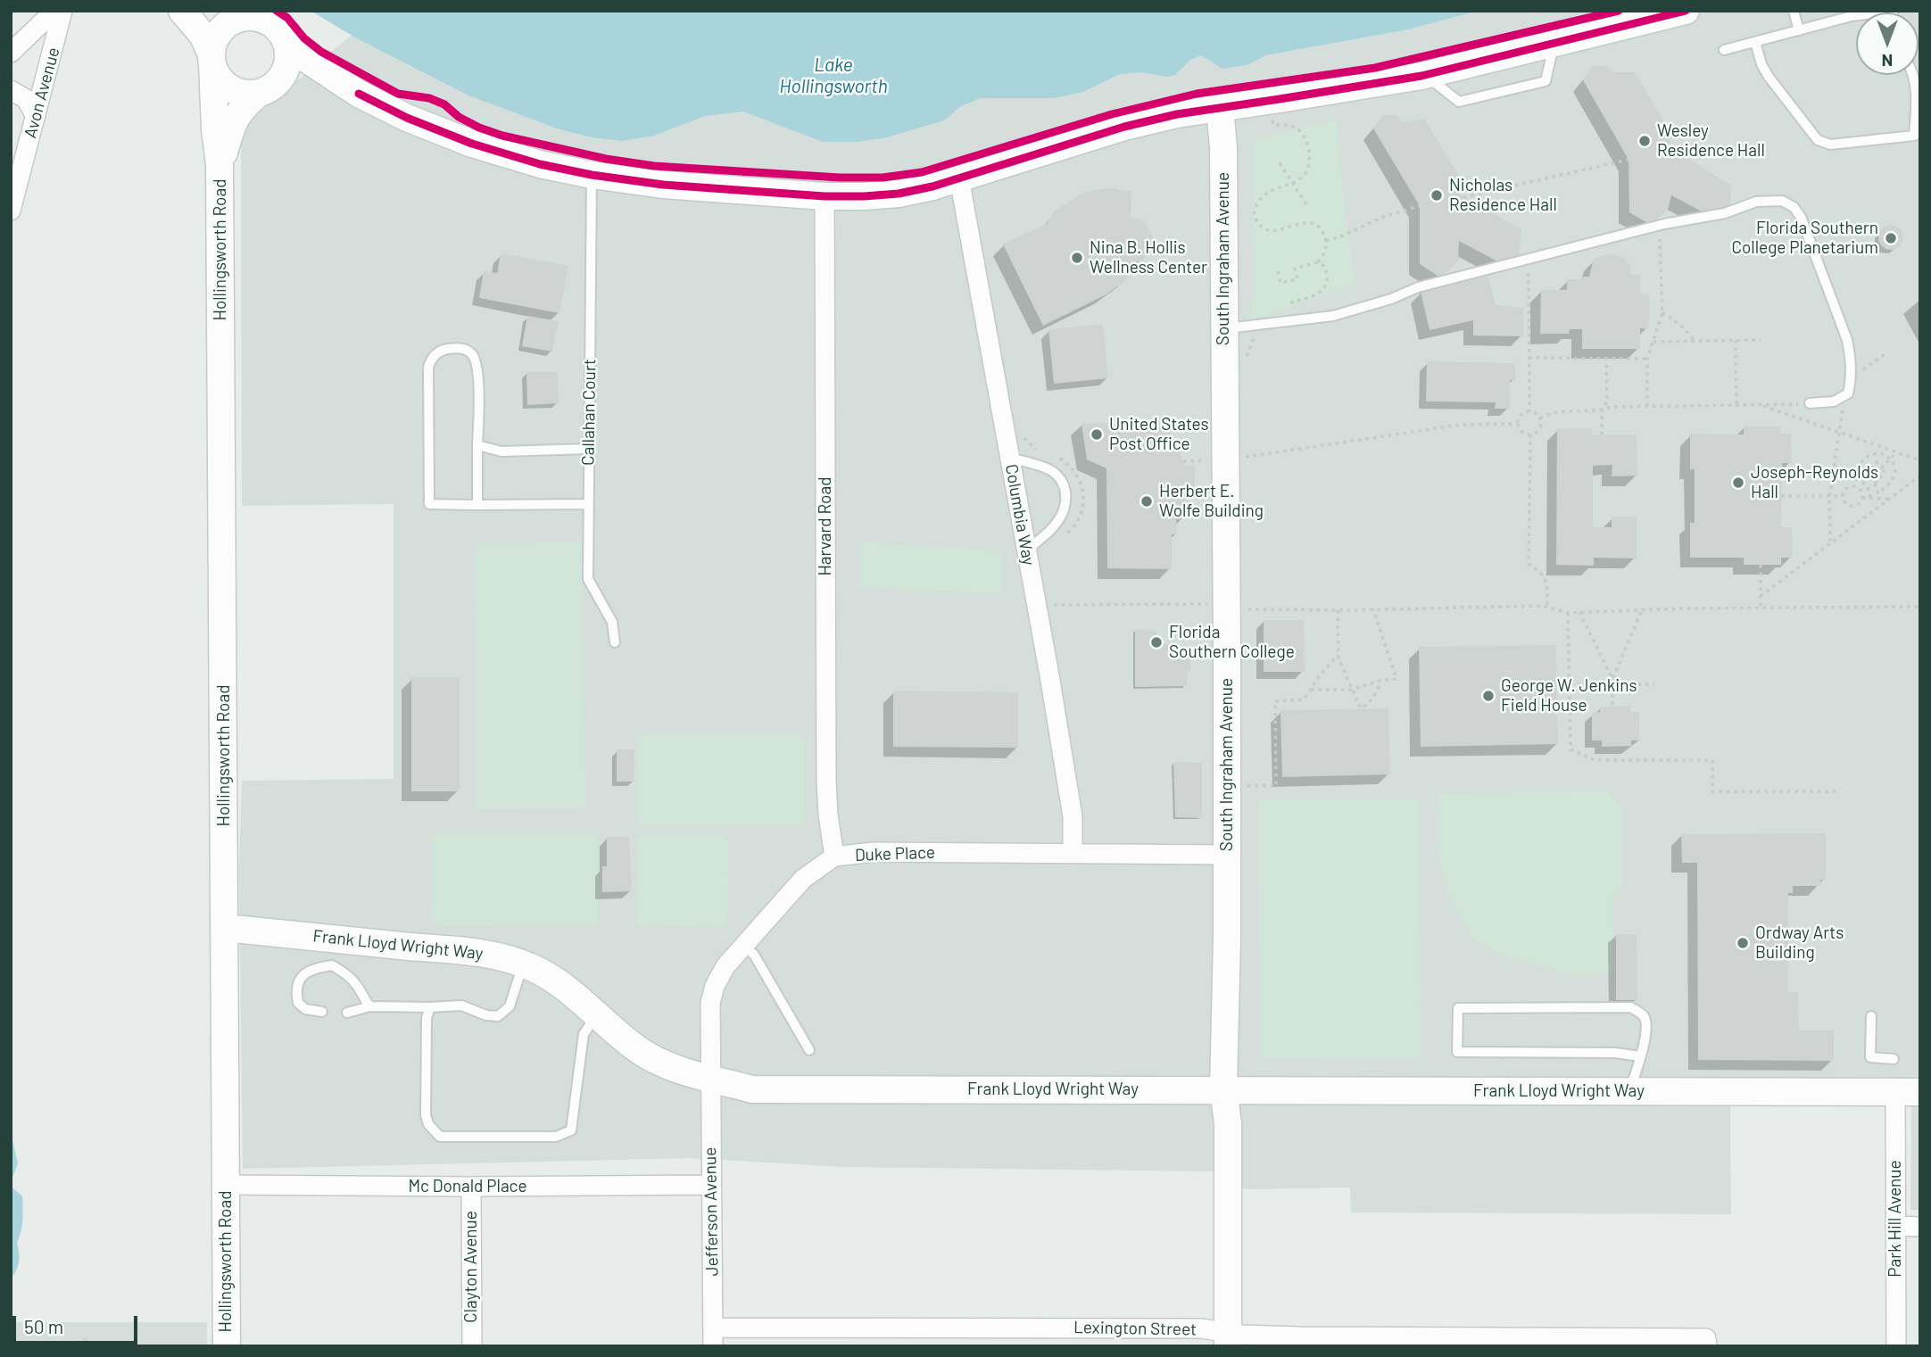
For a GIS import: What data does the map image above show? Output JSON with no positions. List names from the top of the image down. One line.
{"streets":{"street":["Avon Avenue","Hollingsworth Road","South Ingraham Avenue","Columbia Way","Harvard Road","Duke Place","Frank Lloyd Wright Way","Mc Donald Place","Jefferson Avenue","Park Hill Avenue","Clayton Avenue","Lexington Street"],"lane":["Callahan Court"]},"crossings":[["Hollingsworth Road","Frank Lloyd Wright Way"],["Hollingsworth Road","Mc Donald Place"],["South Ingraham Avenue","Duke Place"],["South Ingraham Avenue","Frank Lloyd Wright Way"],["South Ingraham Avenue","Lexington Street"],["Columbia Way","Duke Place"],["Harvard Road","Duke Place"],["Duke Place","Frank Lloyd Wright Way"],["Duke Place","Jefferson Avenue"],["Frank Lloyd Wright Way","Jefferson Avenue"],["Frank Lloyd Wright Way","Park Hill Avenue"],["Mc Donald Place","Jefferson Avenue"],["Mc Donald Place","Clayton Avenue"],["Jefferson Avenue","Lexington Street"]],"water":["Lake Hollingsworth"],"places":["Wesley Residence Hall","Nicholas Residence Hall","Florida Southern College Planetarium","Nina B. Hollis Wellness Center","United States Post Office","Joseph-Reynolds Hall","Herbert E. Wolfe Building","Florida Southern College","George W. Jenkins Field House","Ordway Arts Building"],"scale_bar":"50 m","north":"bottom"}
